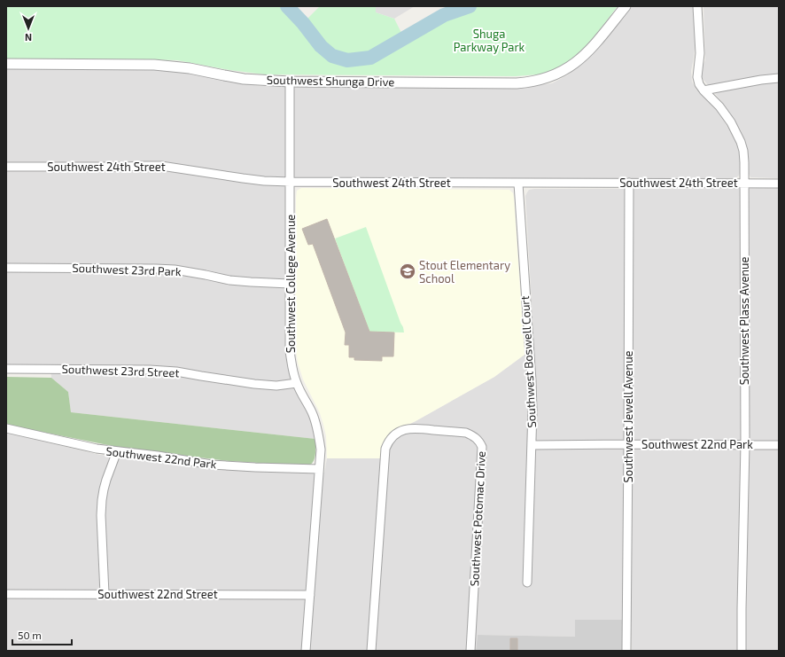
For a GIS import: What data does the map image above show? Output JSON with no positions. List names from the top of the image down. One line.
{"streets":{"street":["Southwest Shunga Drive","Southwest 24th Street","Southwest 23rd Park","Southwest College Avenue","Southwest Plass Avenue","Southwest Boswell Court","Southwest 23rd Street","Southwest Jewell Avenue","Southwest 22nd Park","Southwest Potomac Drive","Southwest 22nd Street"]},"crossings":[["Southwest Shunga Drive","Southwest College Avenue"],["Southwest 24th Street","Southwest College Avenue"],["Southwest 24th Street","Southwest Plass Avenue"],["Southwest 24th Street","Southwest Boswell Court"],["Southwest 24th Street","Southwest Jewell Avenue"],["Southwest 23rd Park","Southwest College Avenue"],["Southwest College Avenue","Southwest 23rd Street"],["Southwest College Avenue","Southwest 22nd Park"],["Southwest College Avenue","Southwest 22nd Street"],["Southwest Plass Avenue","Southwest 22nd Park"],["Southwest Boswell Court","Southwest 22nd Park"],["Southwest Jewell Avenue","Southwest 22nd Park"]],"parks":["Shuga Parkway Park"],"places":{"school or university":["Stout Elementary School"]},"scale_bar":"50 m","north":"bottom"}
